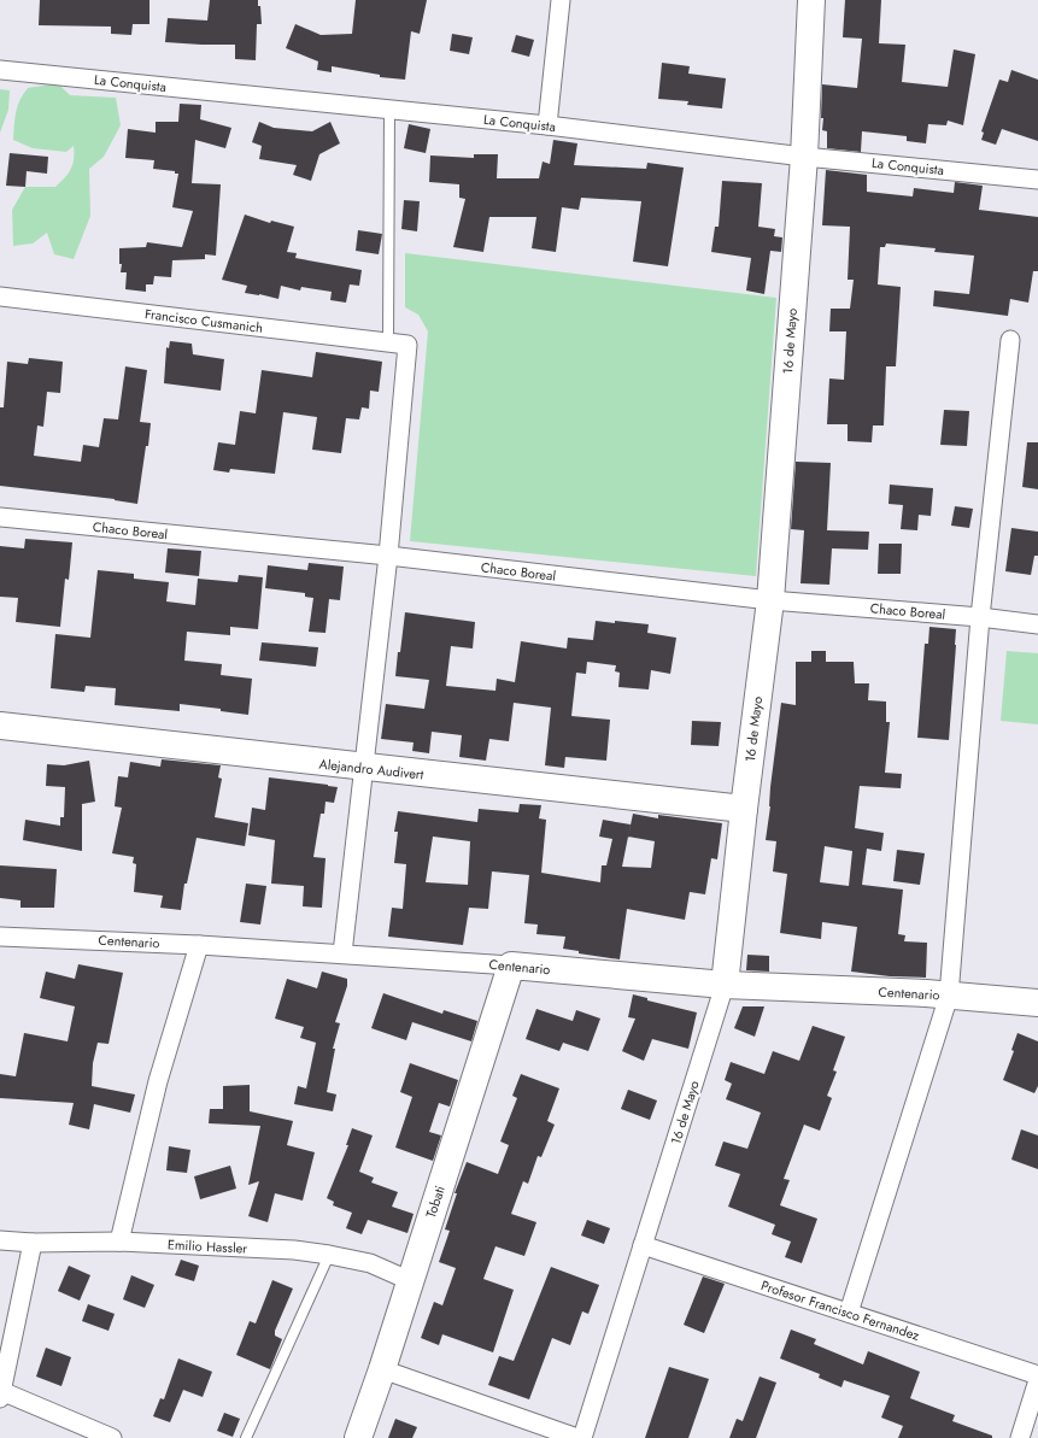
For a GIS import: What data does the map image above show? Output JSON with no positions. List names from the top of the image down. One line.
{"streets":{"street":["La Conquista","Francisco Cusmanich","16 de Mayo","Chaco Boreal","Alejandro Audivert","Centenario","Tobati","Emilio Hassler","Profesor Francisco Fernandez"]},"crossings":[["La Conquista","16 de Mayo"],["Francisco Cusmanich","Chaco Boreal"],["16 de Mayo","Chaco Boreal"],["16 de Mayo","Alejandro Audivert"],["16 de Mayo","Centenario"],["16 de Mayo","Profesor Francisco Fernandez"],["Centenario","Tobati"],["Tobati","Emilio Hassler"]]}
